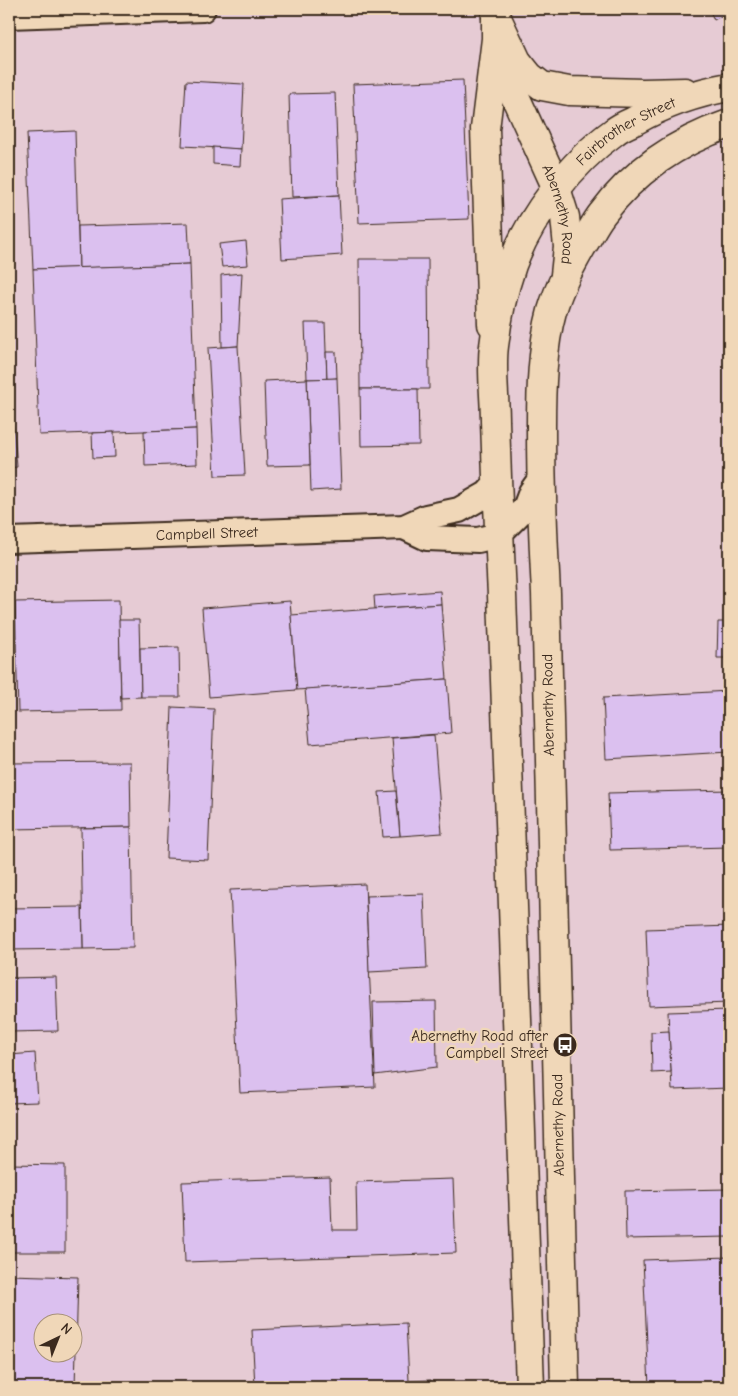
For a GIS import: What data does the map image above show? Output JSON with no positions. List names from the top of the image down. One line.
{"streets":{"main road":["Fairbrother Street","Abernethy Road"],"street":["Campbell Street"]},"crossings":[["Fairbrother Street","Abernethy Road"]],"places":{"bus stop":["Abernethy Road after Campbell Street"]},"north":"top right"}
